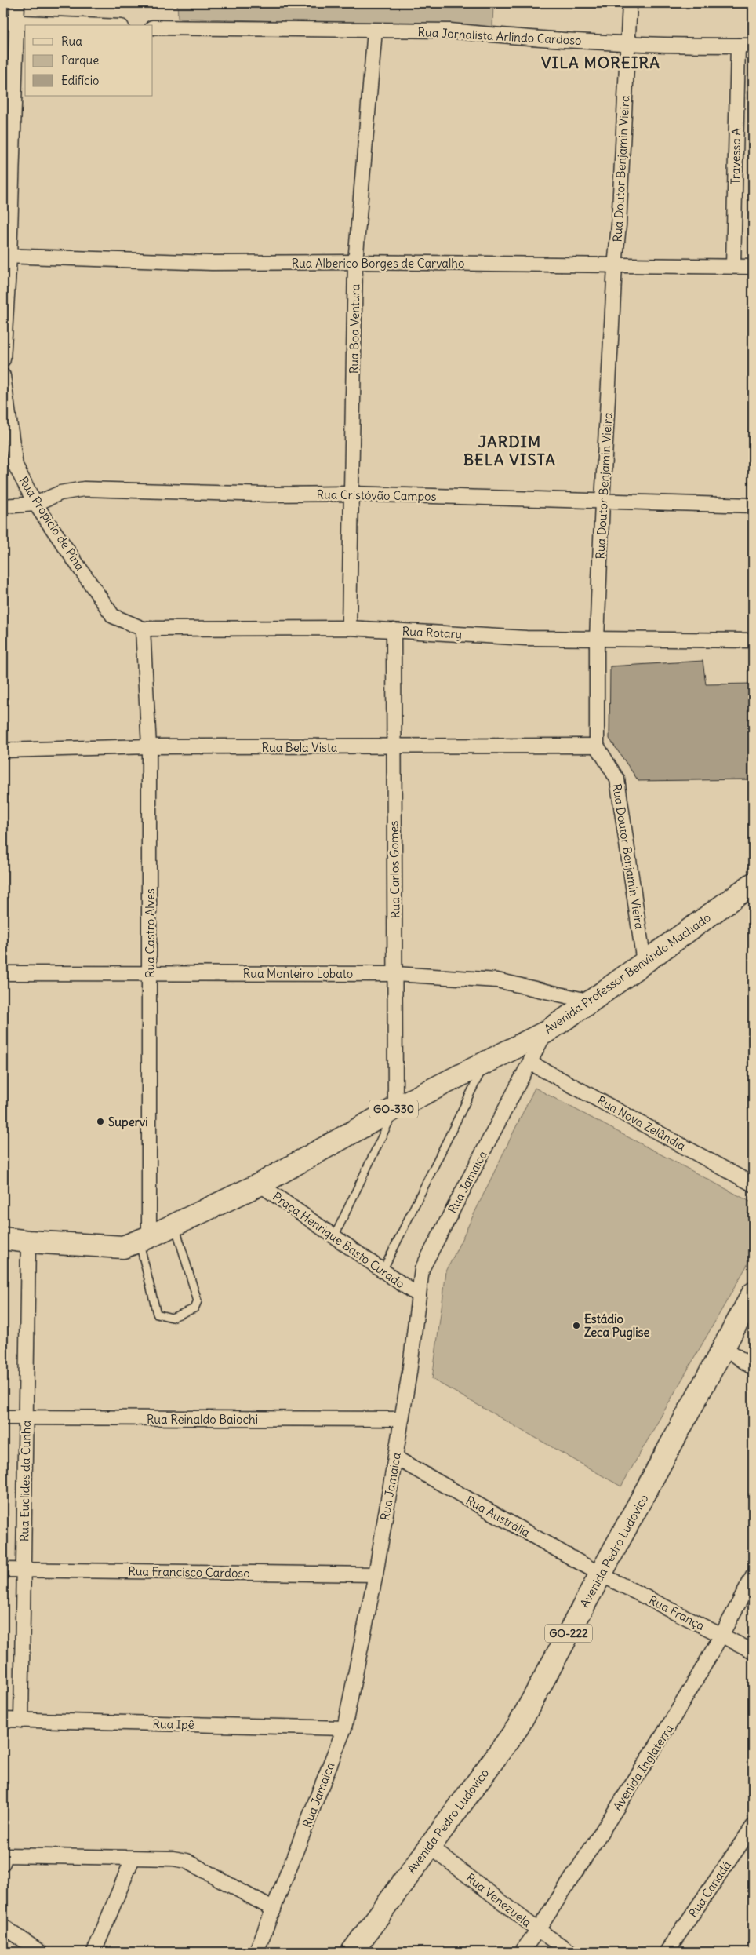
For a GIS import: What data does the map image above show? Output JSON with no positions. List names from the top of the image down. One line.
{"streets":{"main road":["Avenida Professor Benvindo Machado","GO-330","Avenida Pedro Ludovico","GO-222"],"street":["Rua Jornalista Arlindo Cardoso","Travessa A","Rua Doutor Benjamin Vieira","Rua Alberico Borges de Carvalho","Rua Boa Ventura","Rua Cristóvão Campos","Rua Propicio de Pina","Rua Rotary","Rua Bela Vista","Rua Carlos Gomes","Rua Castro Alves","Rua Monteiro Lobato","Rua Nova Zelândia","Rua Jamaica","Praça Henrique Basto Curado","Rua Reinaldo Baiochi","Rua Euclides da Cunha","Rua Austrália","Rua Francisco Cardoso","Rua França","Rua Ipê","Avenida Inglaterra","Rua Canadá","Rua Venezuela"]},"crossings":[["Rua Jornalista Arlindo Cardoso","Travessa A"],["Rua Jornalista Arlindo Cardoso","Rua Doutor Benjamin Vieira"],["Rua Jornalista Arlindo Cardoso","Rua Boa Ventura"],["Travessa A","Rua Alberico Borges de Carvalho"],["Rua Doutor Benjamin Vieira","Rua Alberico Borges de Carvalho"],["Rua Doutor Benjamin Vieira","Rua Cristóvão Campos"],["Rua Doutor Benjamin Vieira","Rua Rotary"],["Rua Doutor Benjamin Vieira","Rua Bela Vista"],["Rua Doutor Benjamin Vieira","Avenida Professor Benvindo Machado"],["Rua Alberico Borges de Carvalho","Rua Boa Ventura"],["Rua Boa Ventura","Rua Cristóvão Campos"],["Rua Boa Ventura","Rua Rotary"],["Rua Cristóvão Campos","Rua Propicio de Pina"],["Rua Propicio de Pina","Rua Rotary"],["Rua Rotary","Rua Carlos Gomes"],["Rua Rotary","Rua Castro Alves"],["Rua Bela Vista","Rua Carlos Gomes"],["Rua Bela Vista","Rua Castro Alves"],["Rua Carlos Gomes","Rua Monteiro Lobato"],["Rua Carlos Gomes","Avenida Professor Benvindo Machado"],["Rua Castro Alves","Rua Monteiro Lobato"],["Rua Castro Alves","Avenida Professor Benvindo Machado"],["Rua Monteiro Lobato","Avenida Professor Benvindo Machado"],["Avenida Professor Benvindo Machado","Rua Jamaica"],["Avenida Professor Benvindo Machado","Praça Henrique Basto Curado"],["Avenida Professor Benvindo Machado","Rua Euclides da Cunha"],["Rua Nova Zelândia","Rua Jamaica"],["Rua Jamaica","Praça Henrique Basto Curado"],["Rua Jamaica","Rua Reinaldo Baiochi"],["Rua Jamaica","Rua Austrália"],["Rua Jamaica","Rua Francisco Cardoso"],["Rua Jamaica","Rua Ipê"],["Rua Reinaldo Baiochi","Rua Euclides da Cunha"],["Rua Euclides da Cunha","Rua Francisco Cardoso"],["Rua Euclides da Cunha","Rua Ipê"],["Rua Austrália","Avenida Pedro Ludovico"],["Rua Austrália","Rua França"],["Avenida Pedro Ludovico","Rua França"],["Avenida Pedro Ludovico","Rua Venezuela"],["Rua França","Avenida Inglaterra"],["Avenida Inglaterra","Rua Venezuela"]],"districts":["VILA MOREIRA","JARDIM BELA VISTA"],"places":["Supervi","Estádio Zeca Puglise"],"legend":["Rua","Parque","Edifício"]}
